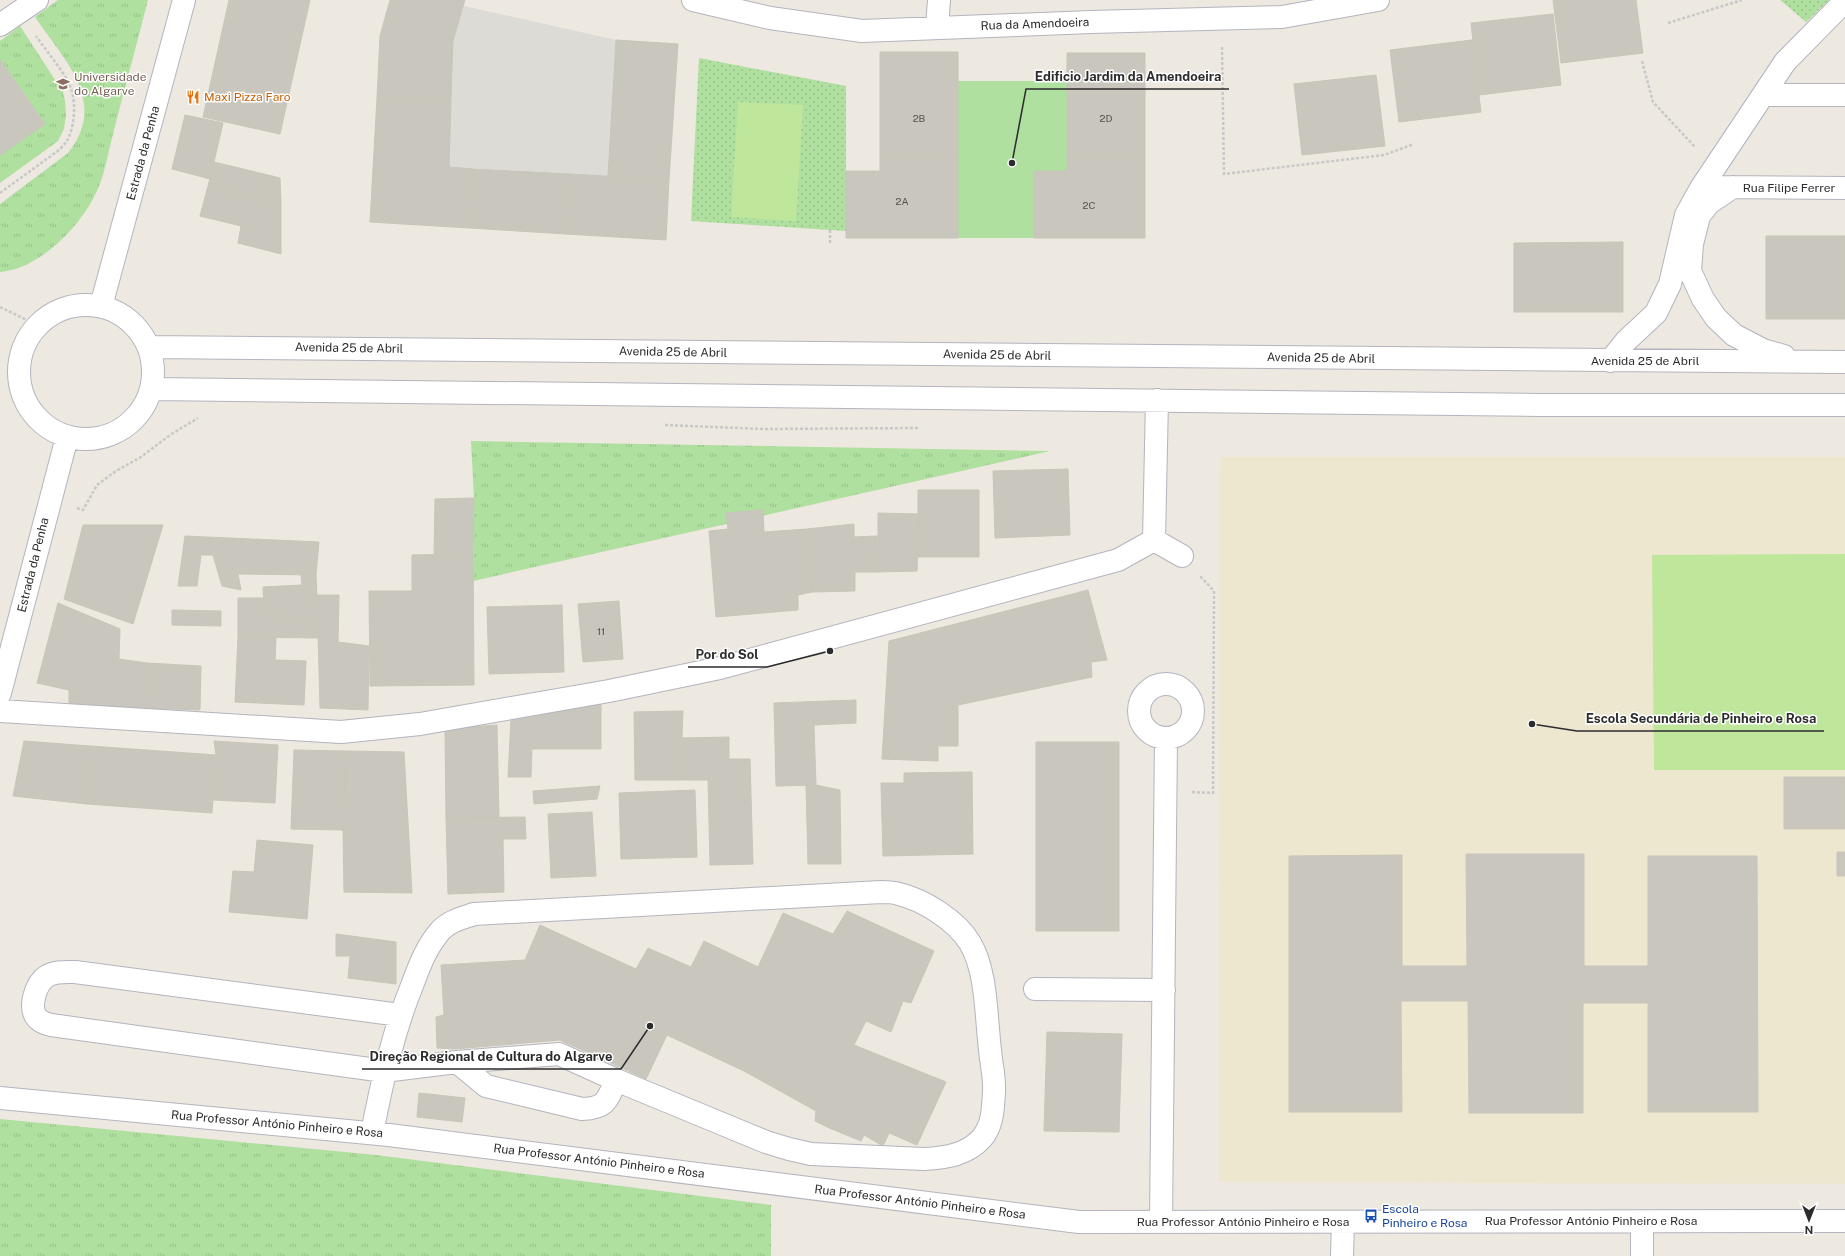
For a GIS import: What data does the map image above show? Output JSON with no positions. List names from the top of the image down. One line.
{"streets":{"street":["Rua da Amendoeira","Estrada da Penha","Rua Filipe Ferrer","Avenida 25 de Abril","Rua Professor António Pinheiro e Rosa"]},"crossings":[["Estrada da Penha","Avenida 25 de Abril"],["Rua Filipe Ferrer","Avenida 25 de Abril"]],"places":{"school or university":["Universidade do Algarve"],"restaurant":["Maxi Pizza Faro"],"other":["Edificio Jardim da Amendoeira","Por do Sol","Escola Secundária de Pinheiro e Rosa","Direção Regional de Cultura do Algarve"],"bus stop":["Escola Pinheiro e Rosa"]},"house_numbers":["2B","2D","2A","2C","11"],"north":"bottom"}
